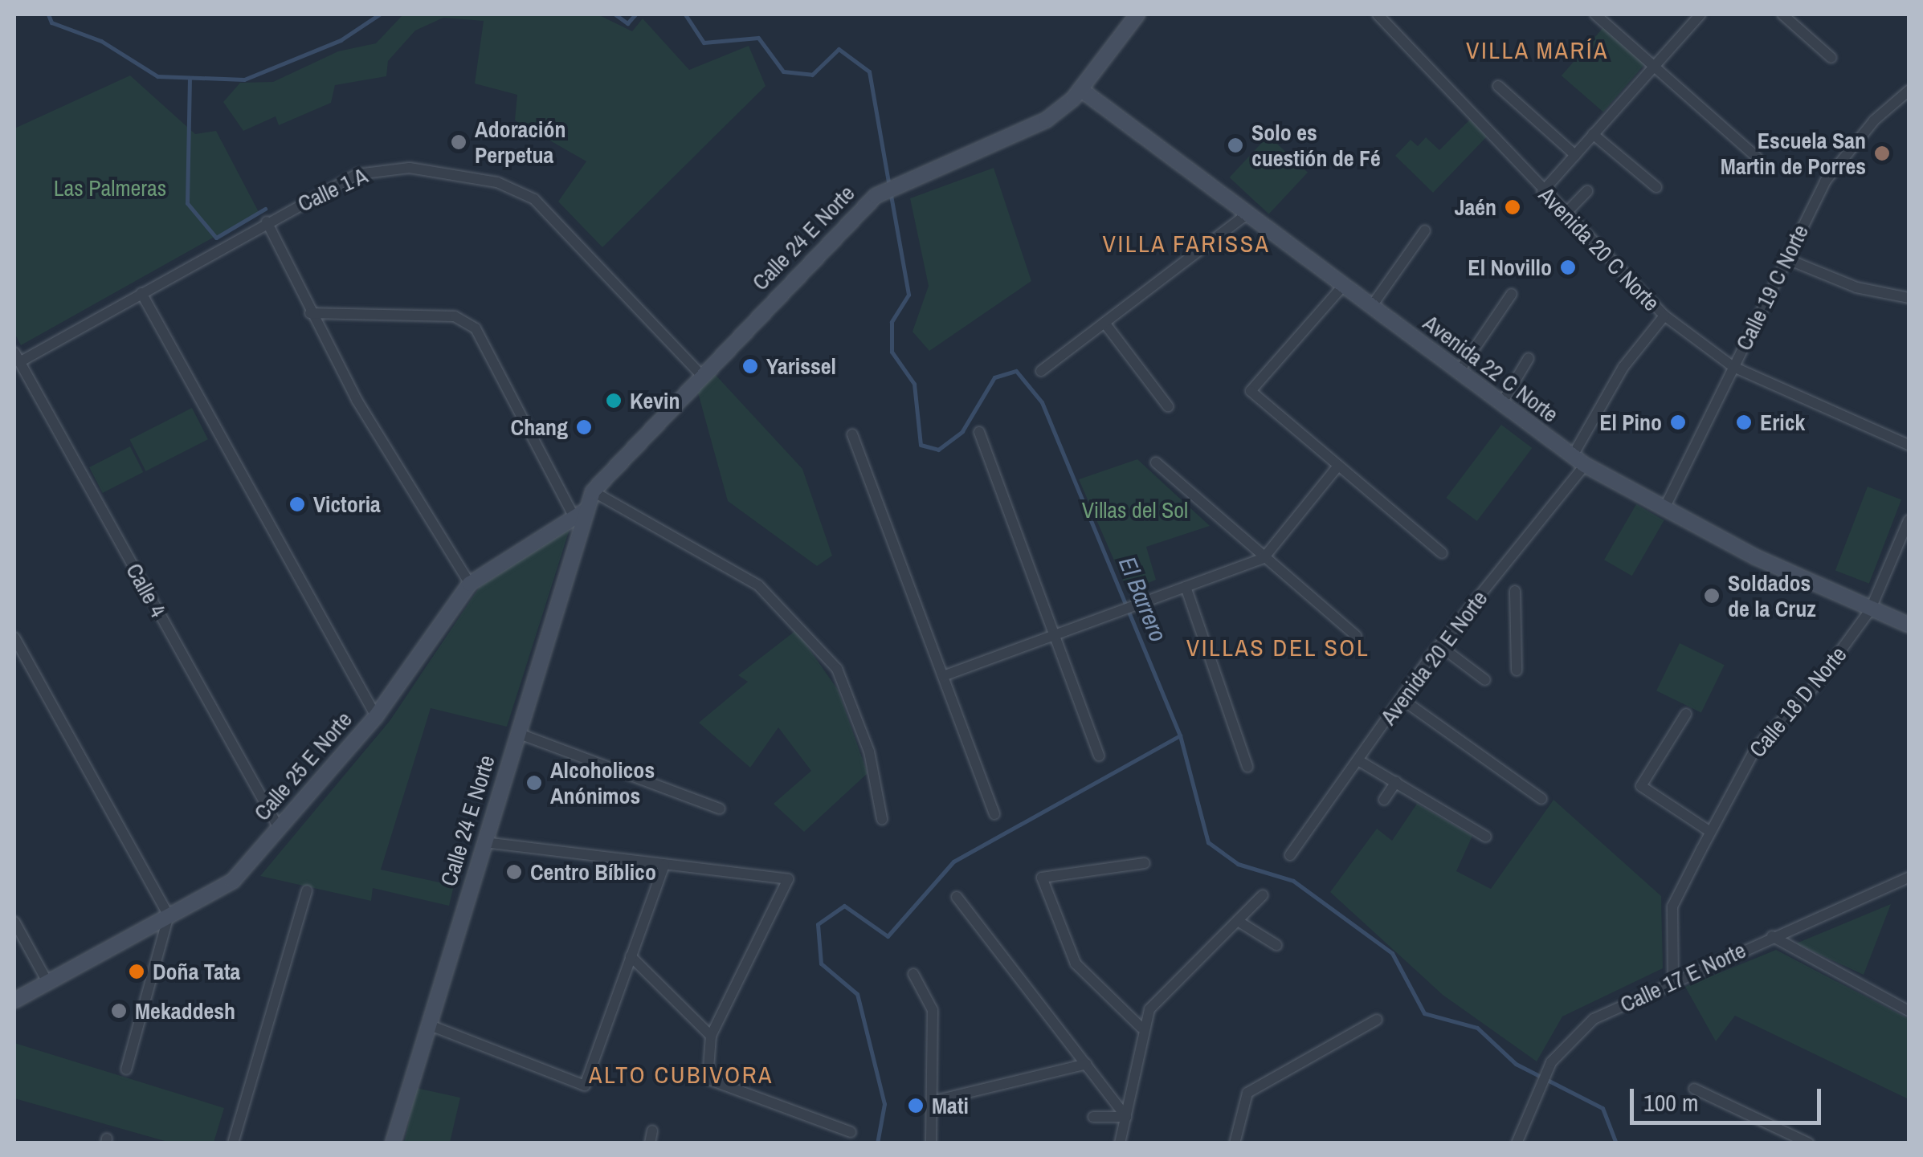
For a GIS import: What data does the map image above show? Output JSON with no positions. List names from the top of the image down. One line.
{"streets":{"street":["Calle 1 A","Calle 24 E Norte","Avenida 20 C Norte","Calle 19 C Norte","Avenida 22 C Norte","Calle 4","Avenida 20 E Norte","Calle 18 D Norte","Calle 25 E Norte","Calle 17 E Norte"]},"crossings":[["Calle 1 A","Calle 24 E Norte"],["Calle 1 A","Calle 4"],["Calle 24 E Norte","Avenida 22 C Norte"],["Calle 24 E Norte","Calle 25 E Norte"],["Avenida 20 C Norte","Calle 19 C Norte"],["Avenida 20 C Norte","Avenida 20 E Norte"],["Calle 19 C Norte","Avenida 22 C Norte"],["Avenida 22 C Norte","Avenida 20 E Norte"],["Avenida 22 C Norte","Calle 18 D Norte"],["Calle 4","Calle 25 E Norte"],["Calle 18 D Norte","Calle 17 E Norte"]],"districts":["VILLA MARÍA","VILLA FARISSA","VILLAS DEL SOL","ALTO CUBIVORA"],"water":["El Barrero"],"parks":["Las Palmeras","Villas del Sol"],"places":["Adoración Perpetua","Solo es cuestión de Fé","Escuela San Martin de Porres","Jaén","El Novillo","Yarissel","Kevin","El Pino","Erick","Chang","Victoria","Soldados de la Cruz","Alcoholicos Anónimos","Centro Bíblico","Doña Tata","Mekaddesh","Mati"],"scale_bar":"100 m"}
